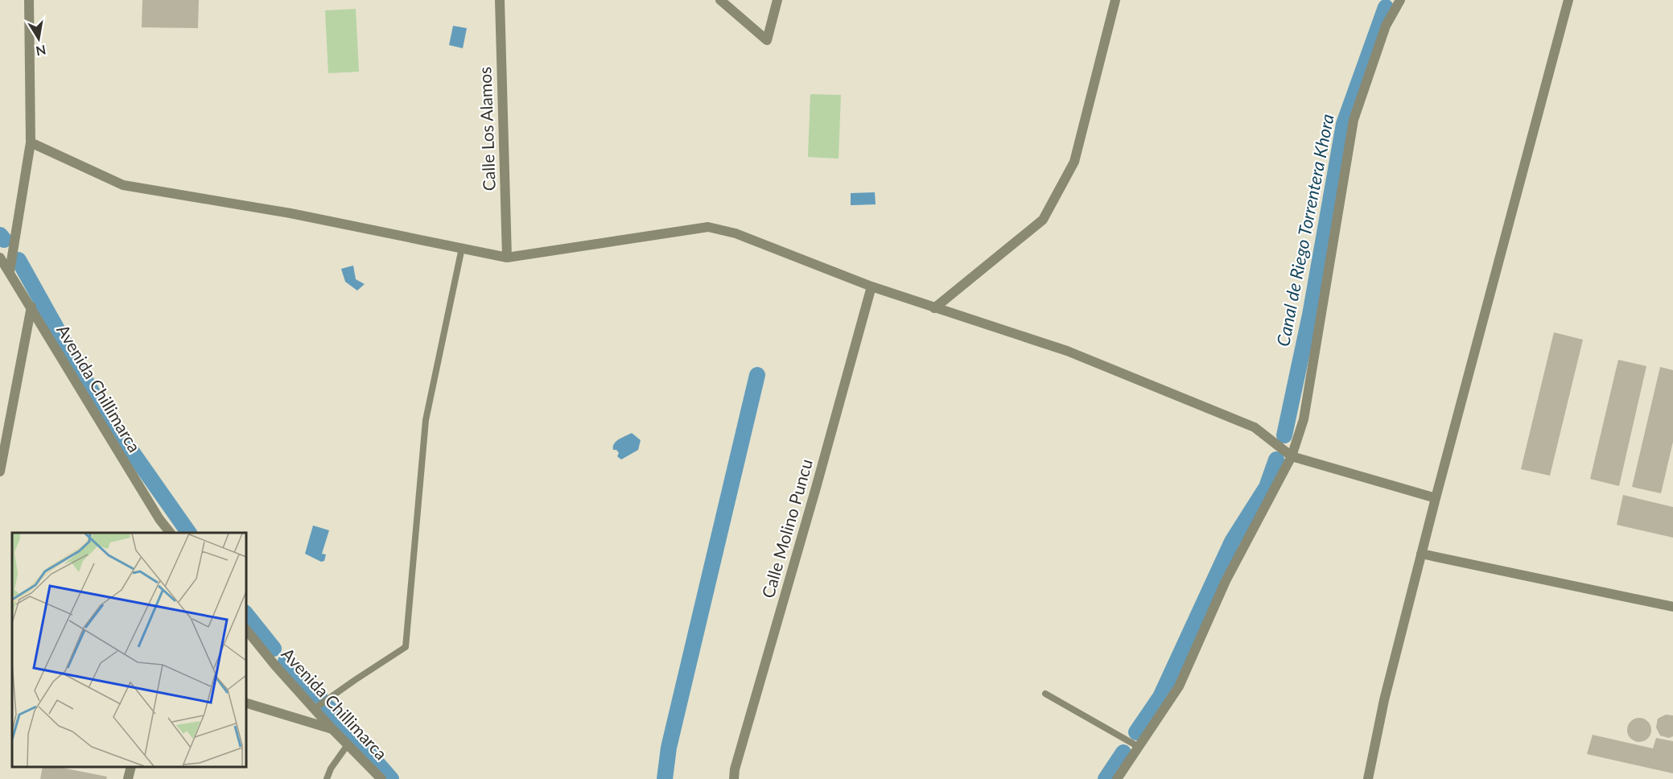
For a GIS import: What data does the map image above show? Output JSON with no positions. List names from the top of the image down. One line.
{"streets":{"street":["Calle Los Alamos","Avenida Chillimarca","Calle Molino Puncu"]},"water":["Canal de Riego Torrentera Khora"],"north":"bottom"}
